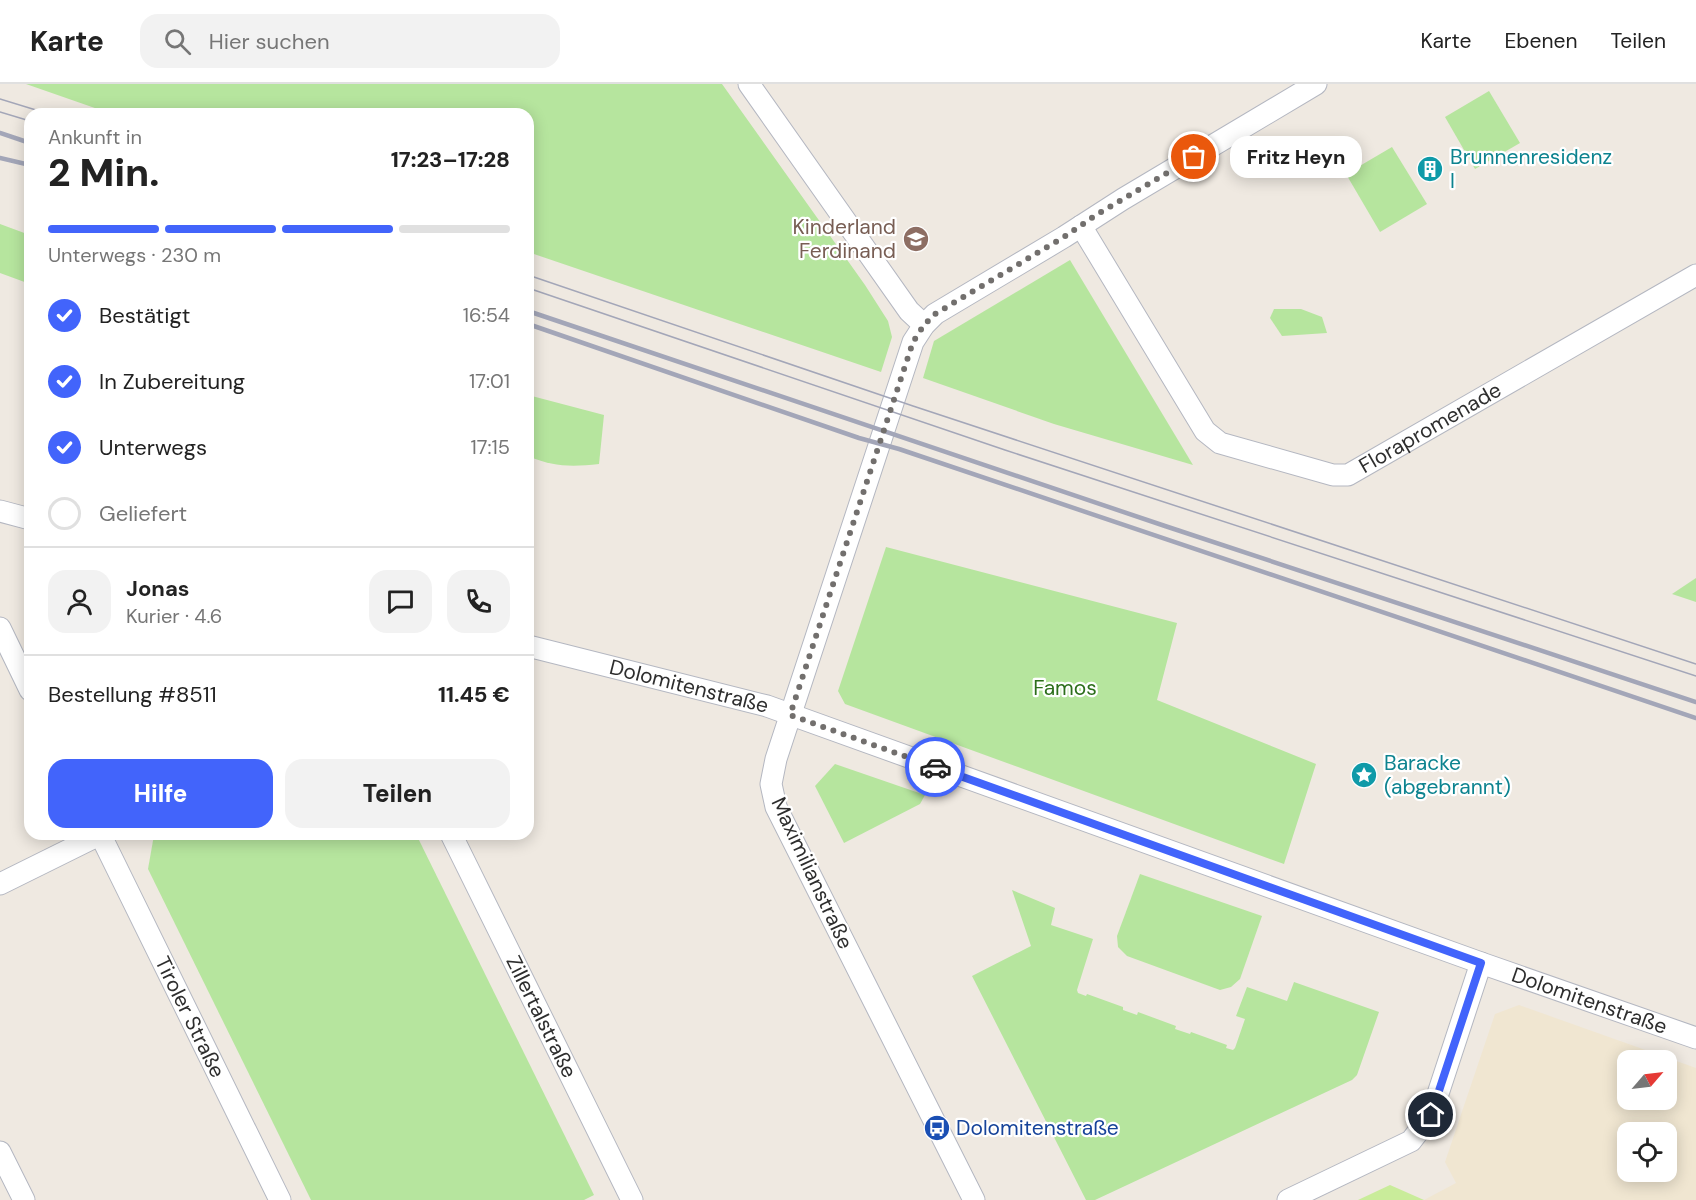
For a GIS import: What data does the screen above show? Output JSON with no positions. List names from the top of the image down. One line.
{"streets":{"street":["Florapromenade","Dolomitenstraße","Maximilianstraße","Tiroler Straße","Zillertalstraße"]},"crossings":[["Dolomitenstraße","Maximilianstraße"]],"parks":["Famos"],"places":{"other":["Fritz Heyn"],"building":["Brunnenresidenz I"],"school or university":["Kinderland Ferdinand"],"place":["Baracke (abgebrannt)"],"bus stop":["Dolomitenstraße"]},"north":"top right","page":{"header":"Karte","search":"Hier suchen","nav":["Karte","Ebenen","Teilen"],"heading":["2 Min.","Ankunft in","17:23–17:28"],"panel":["Jonas","Kurier · 4.6","Bestellung #8511","11.45 €"],"bubble":"Fritz Heyn","bar":"Unterwegs · 230 m","list":[["Bestätigt","16:54"],["In Zubereitung","17:01"],["Unterwegs","17:15"],"Geliefert"],"buttons":["Hilfe","Teilen"]}}
